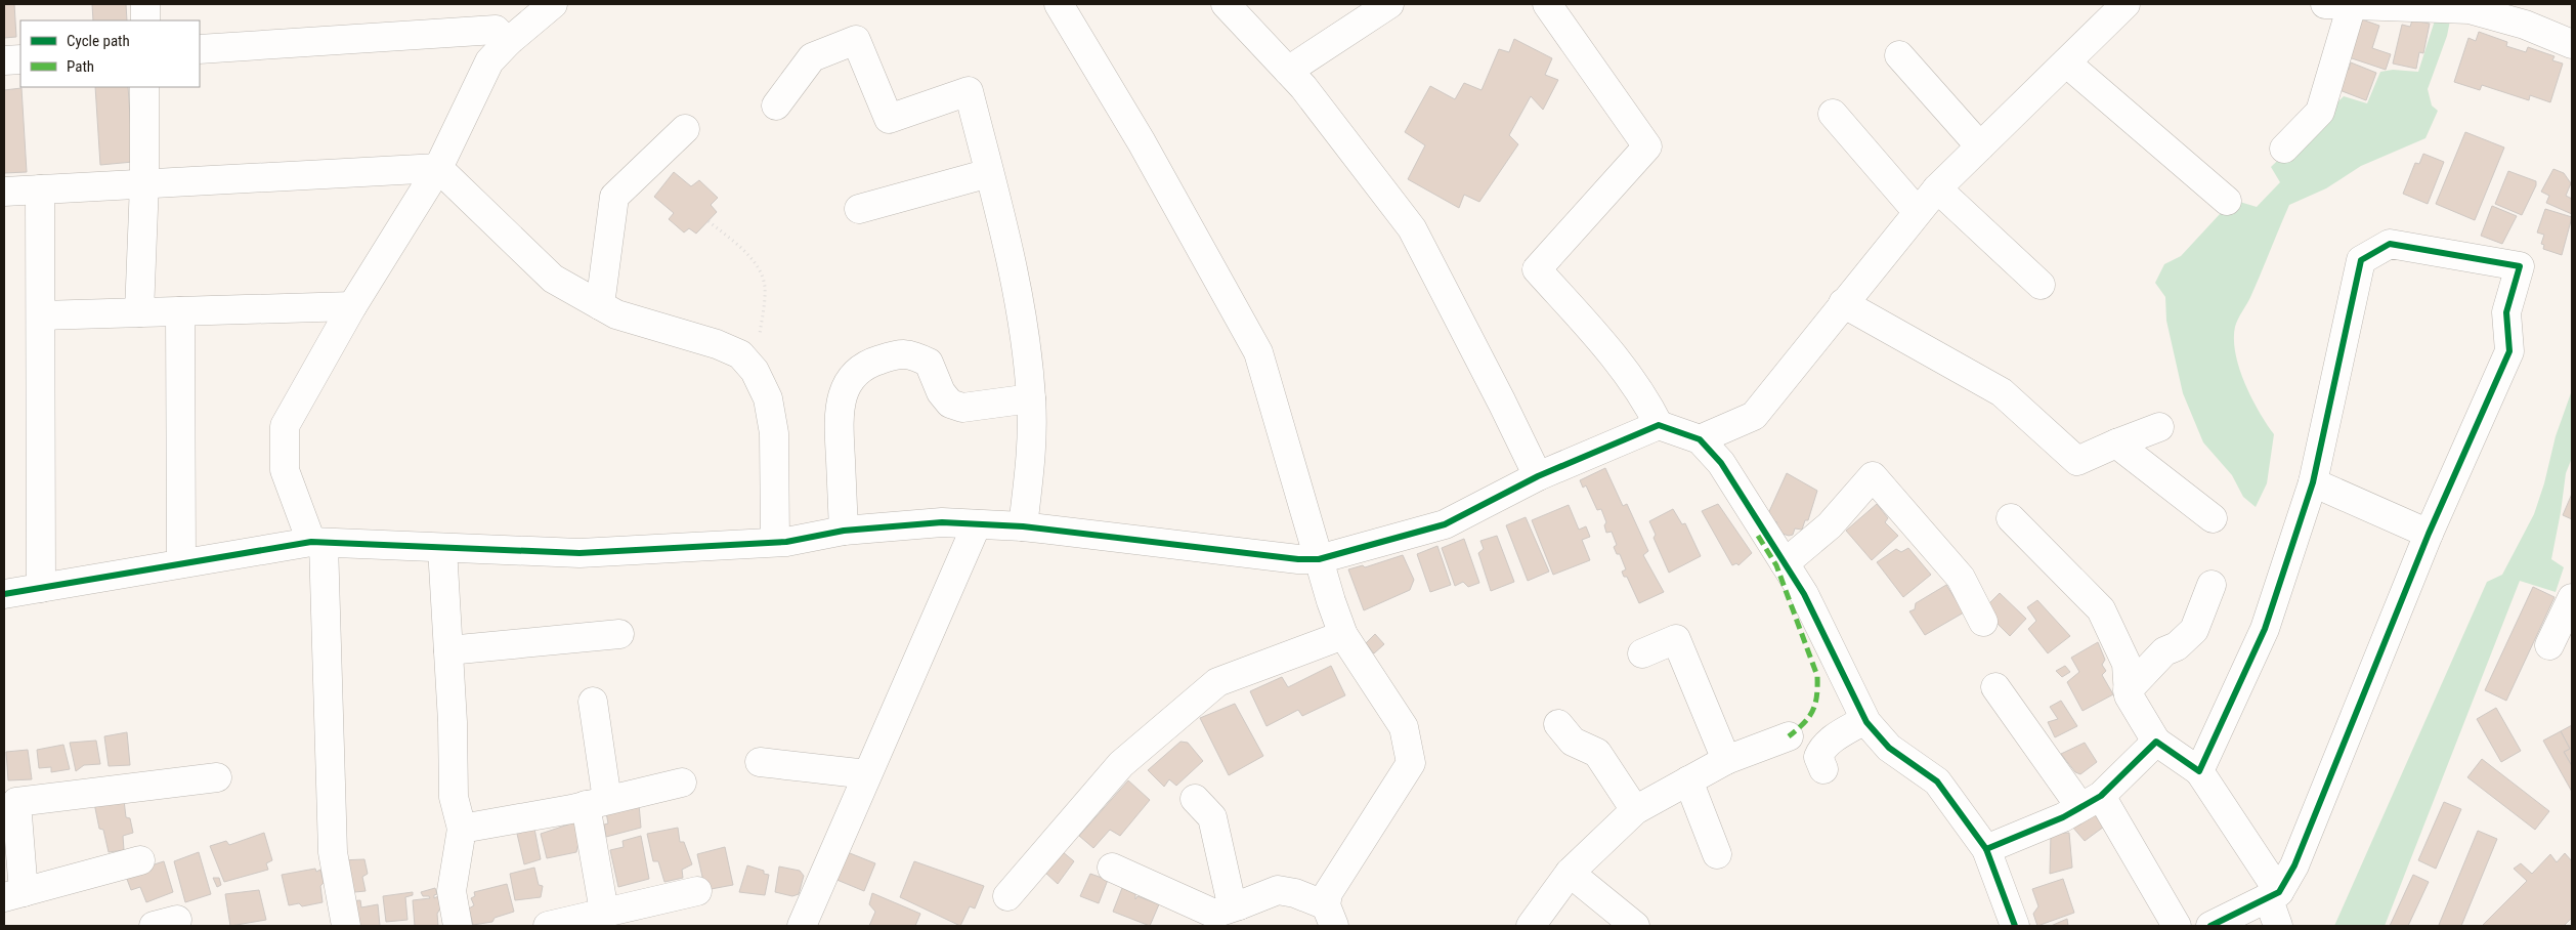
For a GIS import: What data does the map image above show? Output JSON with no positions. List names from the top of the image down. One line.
{"legend":["Cycle path","Path"]}
